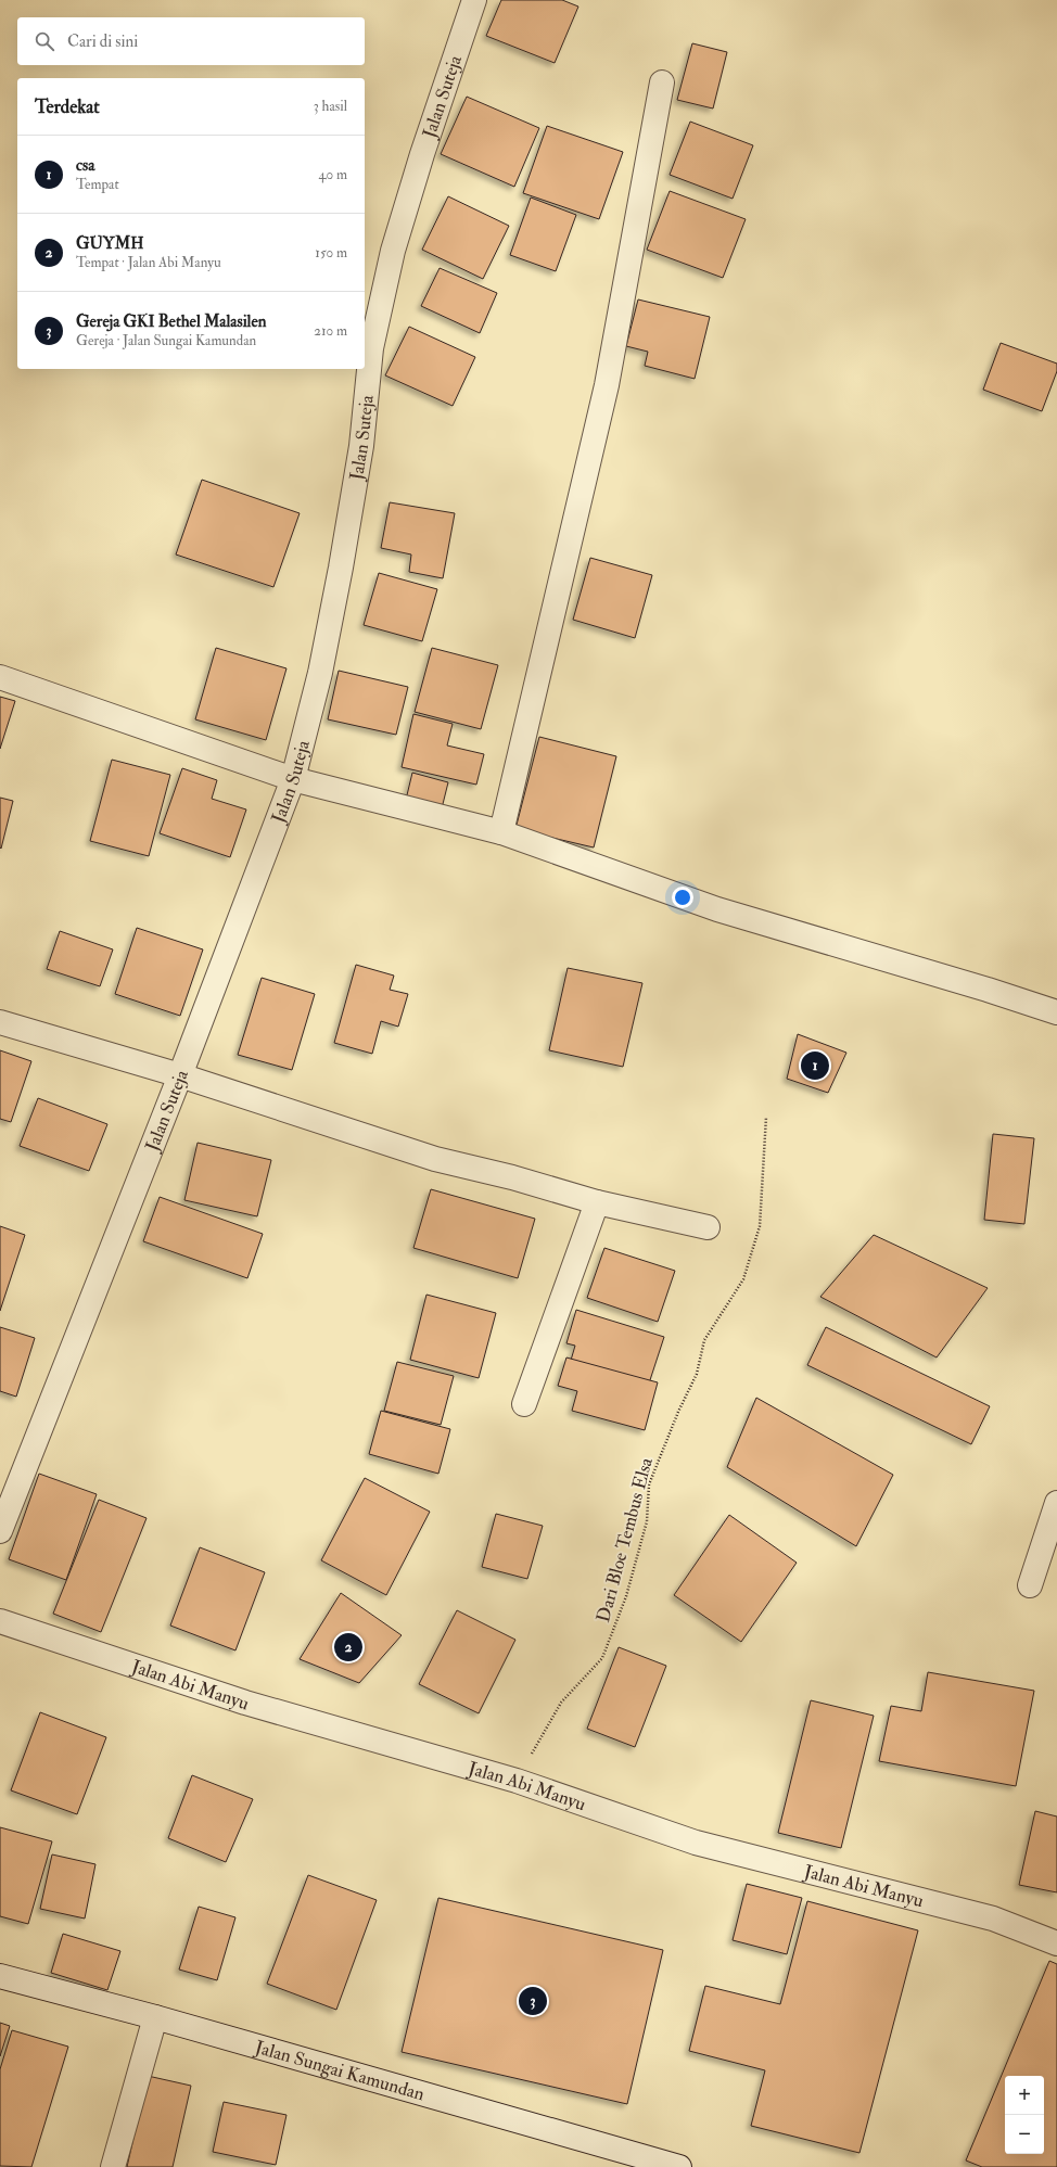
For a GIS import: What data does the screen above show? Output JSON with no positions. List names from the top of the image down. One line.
{"streets":{"street":["Jalan Suteja","Jalan Abi Manyu","Jalan Sungai Kamundan"],"path":["Dari Bloe Tembus Elsa"]},"crossings":[["Dari Bloe Tembus Elsa","Jalan Abi Manyu"]],"page":{"search":"Cari di sini","heading":["Terdekat","3 hasil"],"list":[{"mark":"1","name":"csa","note":"Tempat","value":"40 m"},{"mark":"2","name":"GUYMH","note":"Tempat · Jalan Abi Manyu","value":"150 m"},{"mark":"3","name":"Gereja GKI Bethel Malasilen","note":"Gereja · Jalan Sungai Kamundan","value":"210 m"}],"pins":["1","2","3"],"map_buttons":["+","−"]}}
